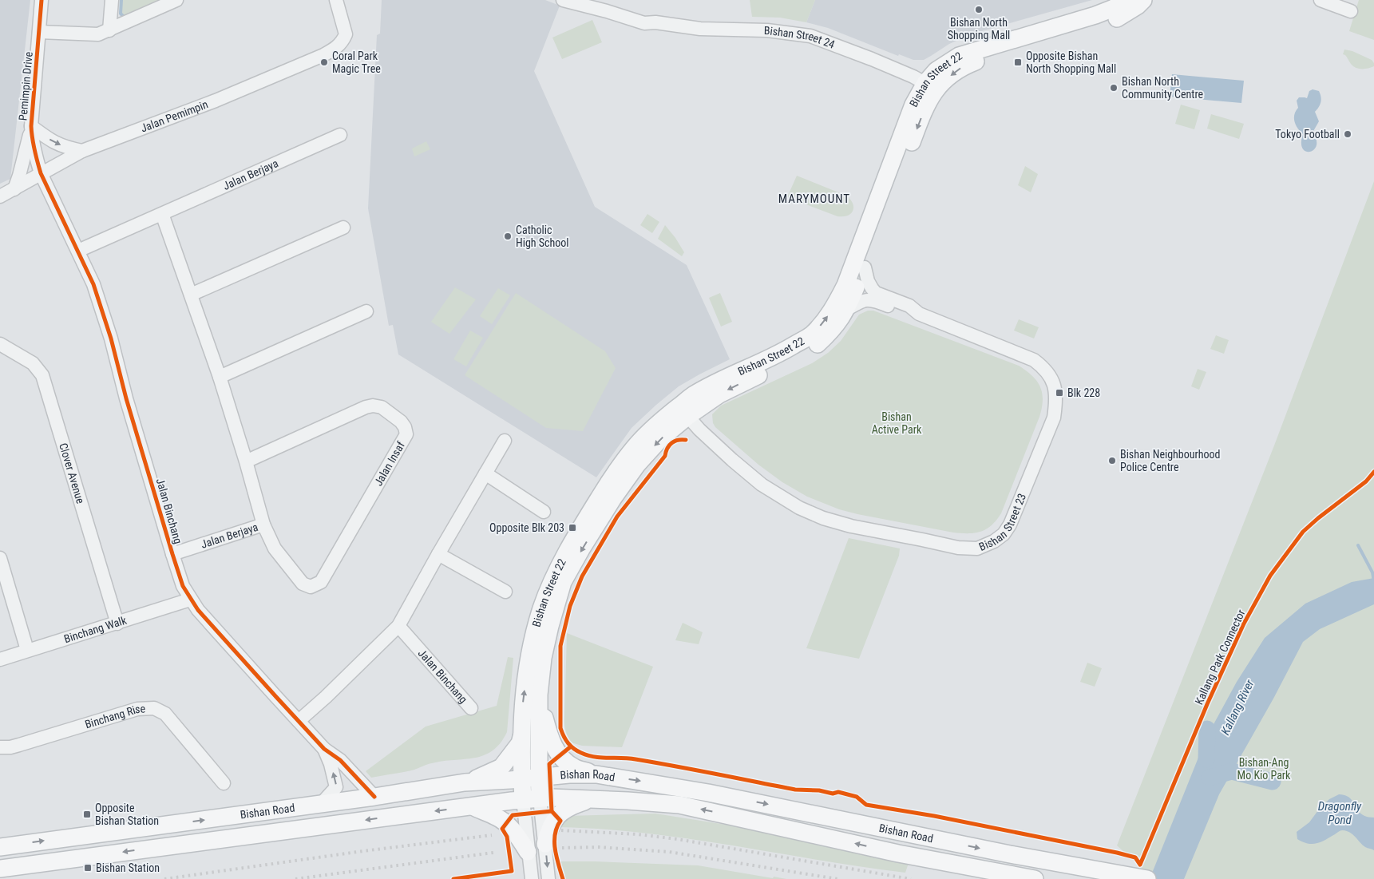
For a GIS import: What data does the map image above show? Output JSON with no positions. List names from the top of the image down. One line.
{"streets":{"main road":["Bishan Street 22","Bishan Road"],"street":["Bishan Street 24","Pemimpin Drive","Jalan Pemimpin","Jalan Berjaya","Jalan Insaf","Clover Avenue","Jalan Binchang","Bishan Street 23","Binchang Walk","Binchang Rise"],"cycle path":["Kallang Park Connector"]},"crossings":[["Bishan Street 24","Bishan Street 22"],["Bishan Street 22","Bishan Street 23"],["Bishan Street 22","Bishan Road"],["Pemimpin Drive","Jalan Pemimpin"],["Pemimpin Drive","Jalan Binchang"],["Jalan Pemimpin","Jalan Binchang"],["Jalan Berjaya","Jalan Insaf"],["Jalan Berjaya","Jalan Binchang"],["Clover Avenue","Binchang Walk"],["Jalan Binchang","Binchang Walk"],["Jalan Binchang","Bishan Road"]],"districts":["MARYMOUNT"],"water":["Kallang River","Dragonfly Pond"],"parks":["Bishan Active Park","Bishan-Ang Mo Kio Park"],"places":{"other":["Bishan North Shopping Mall","Coral Park Magic Tree","Bishan North Community Centre","Tokyo Football","Catholic High School","Bishan Neighbourhood Police Centre"],"transit":["Opposite Bishan North Shopping Mall","Blk 228","Opposite Blk 203","Opposite Bishan Station","Bishan Station"]}}
